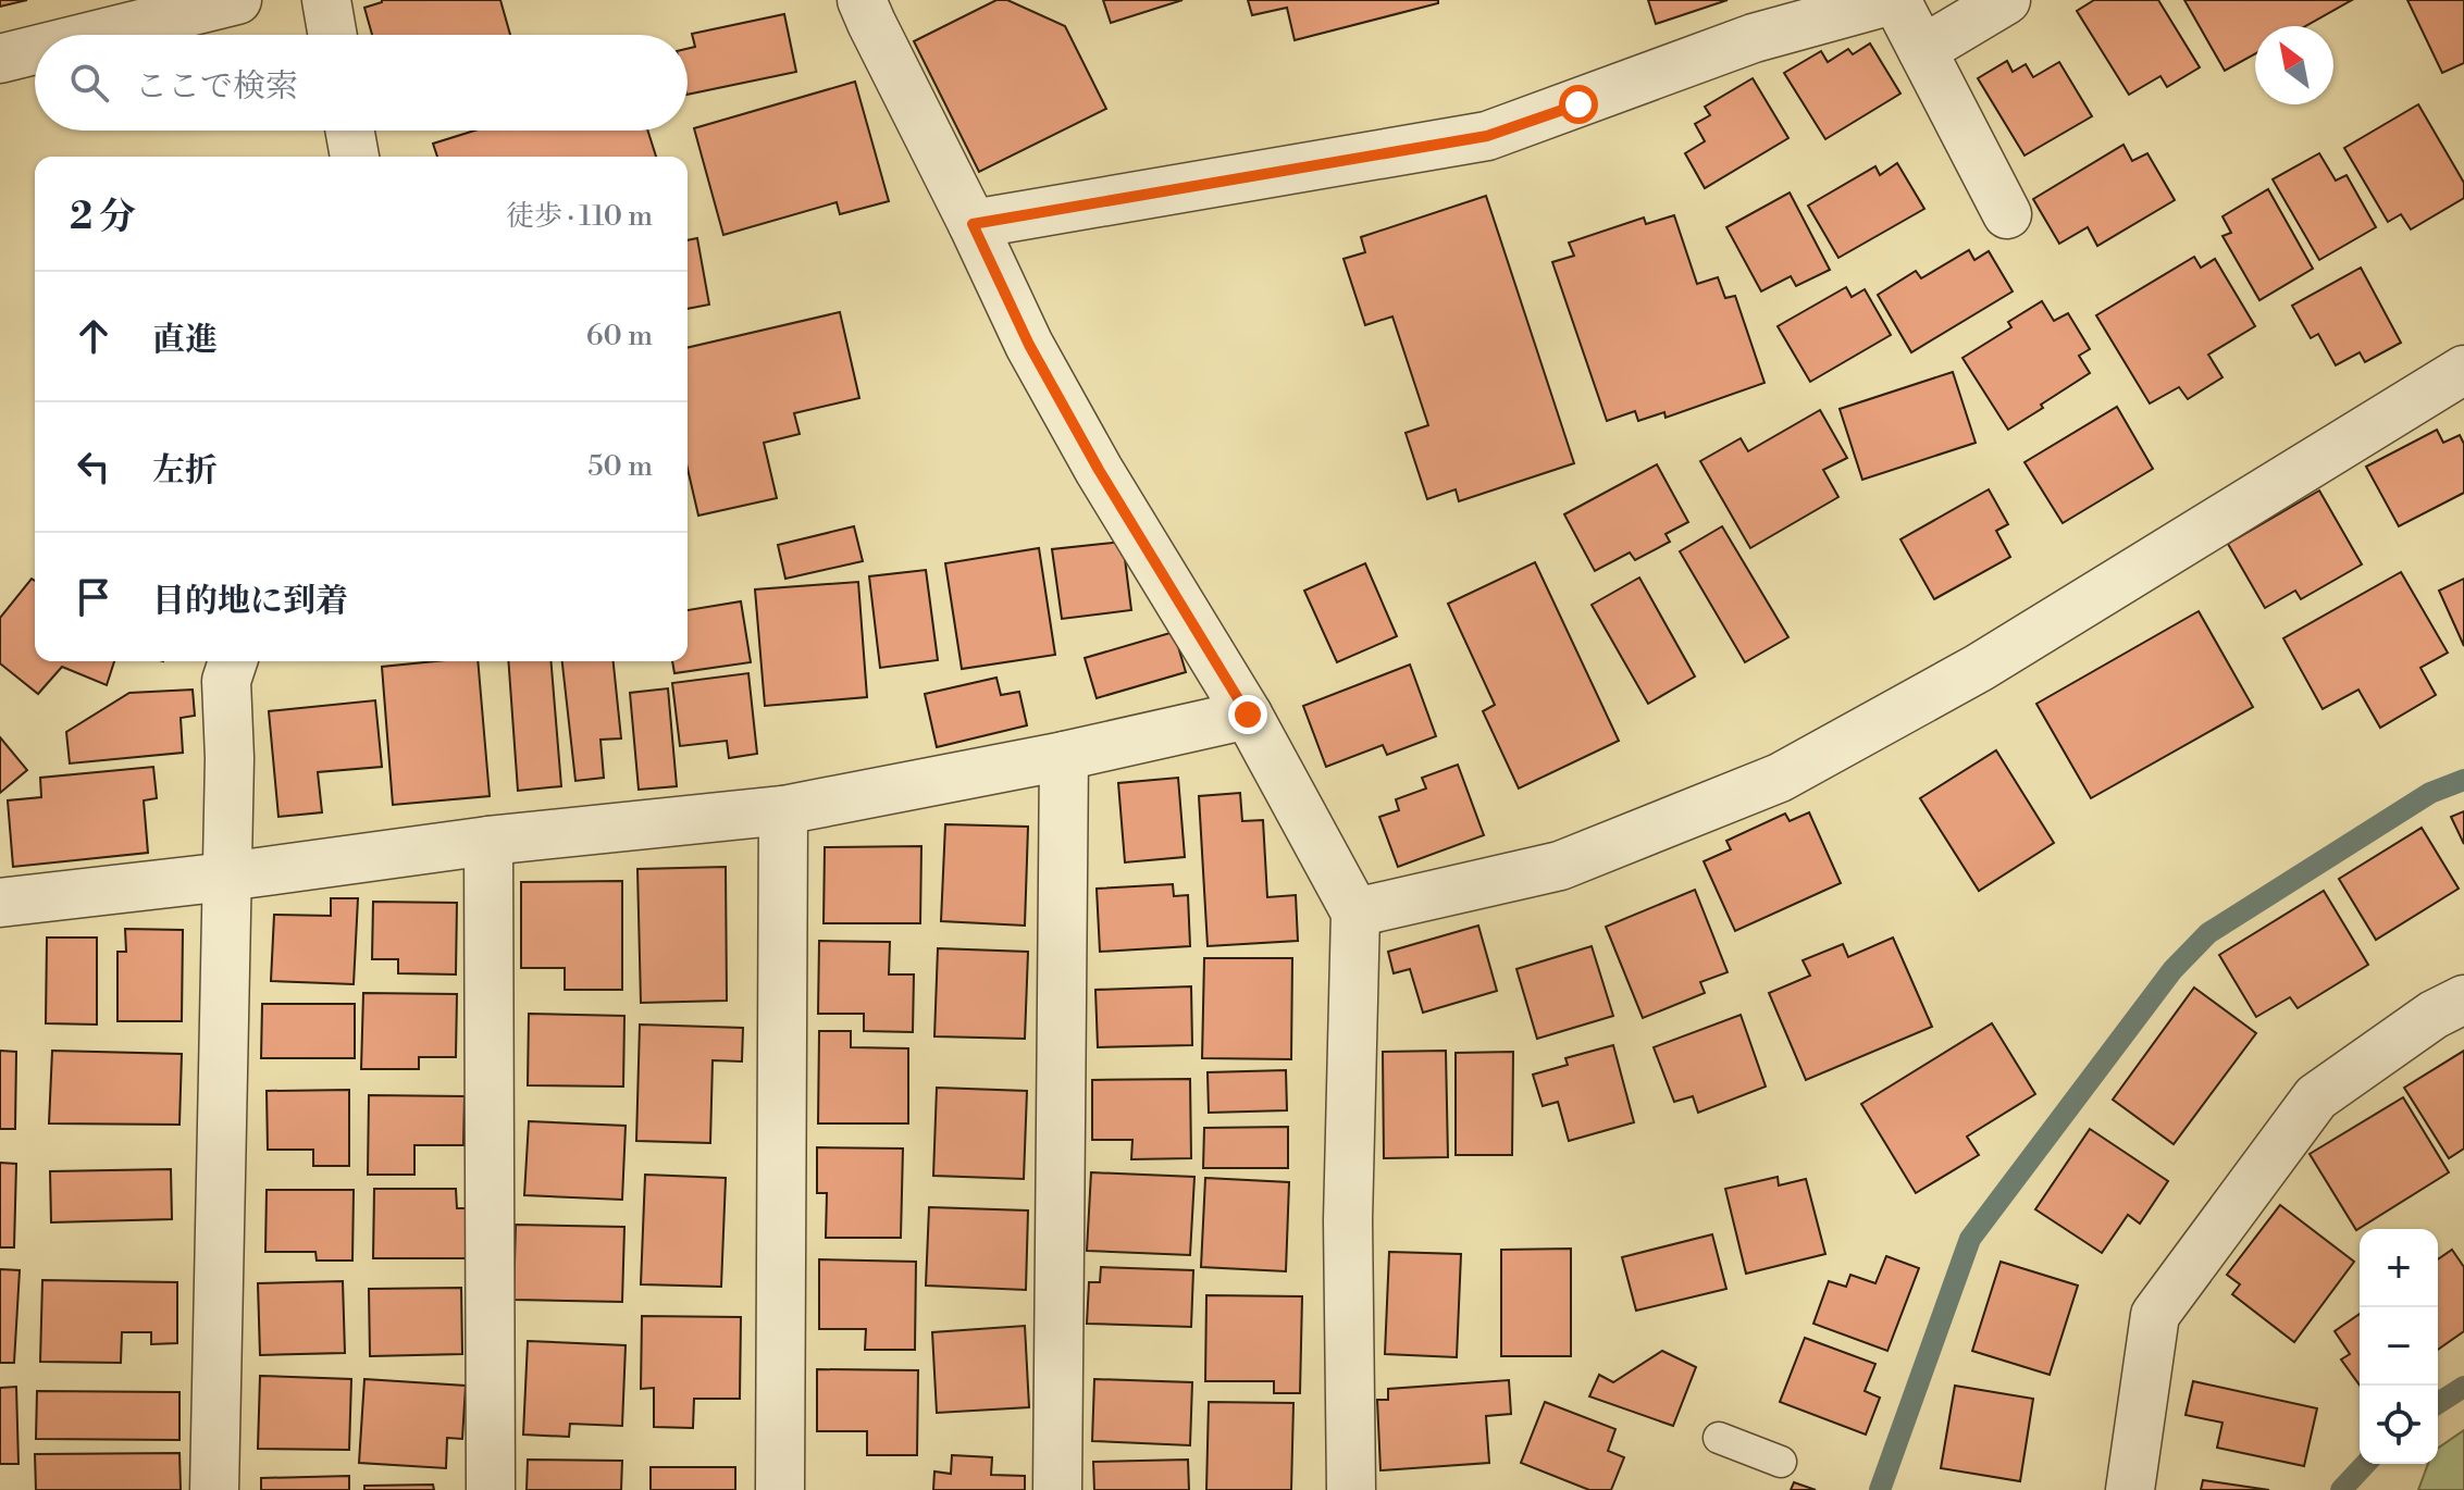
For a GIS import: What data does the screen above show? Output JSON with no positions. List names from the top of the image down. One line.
{"north":"top left","page":{"search":"ここで検索","heading":["2 分","徒歩 · 110 m"],"list":[["直進","60 m"],["左折","50 m"],"目的地に到着"],"map_buttons":["+","−"]}}
